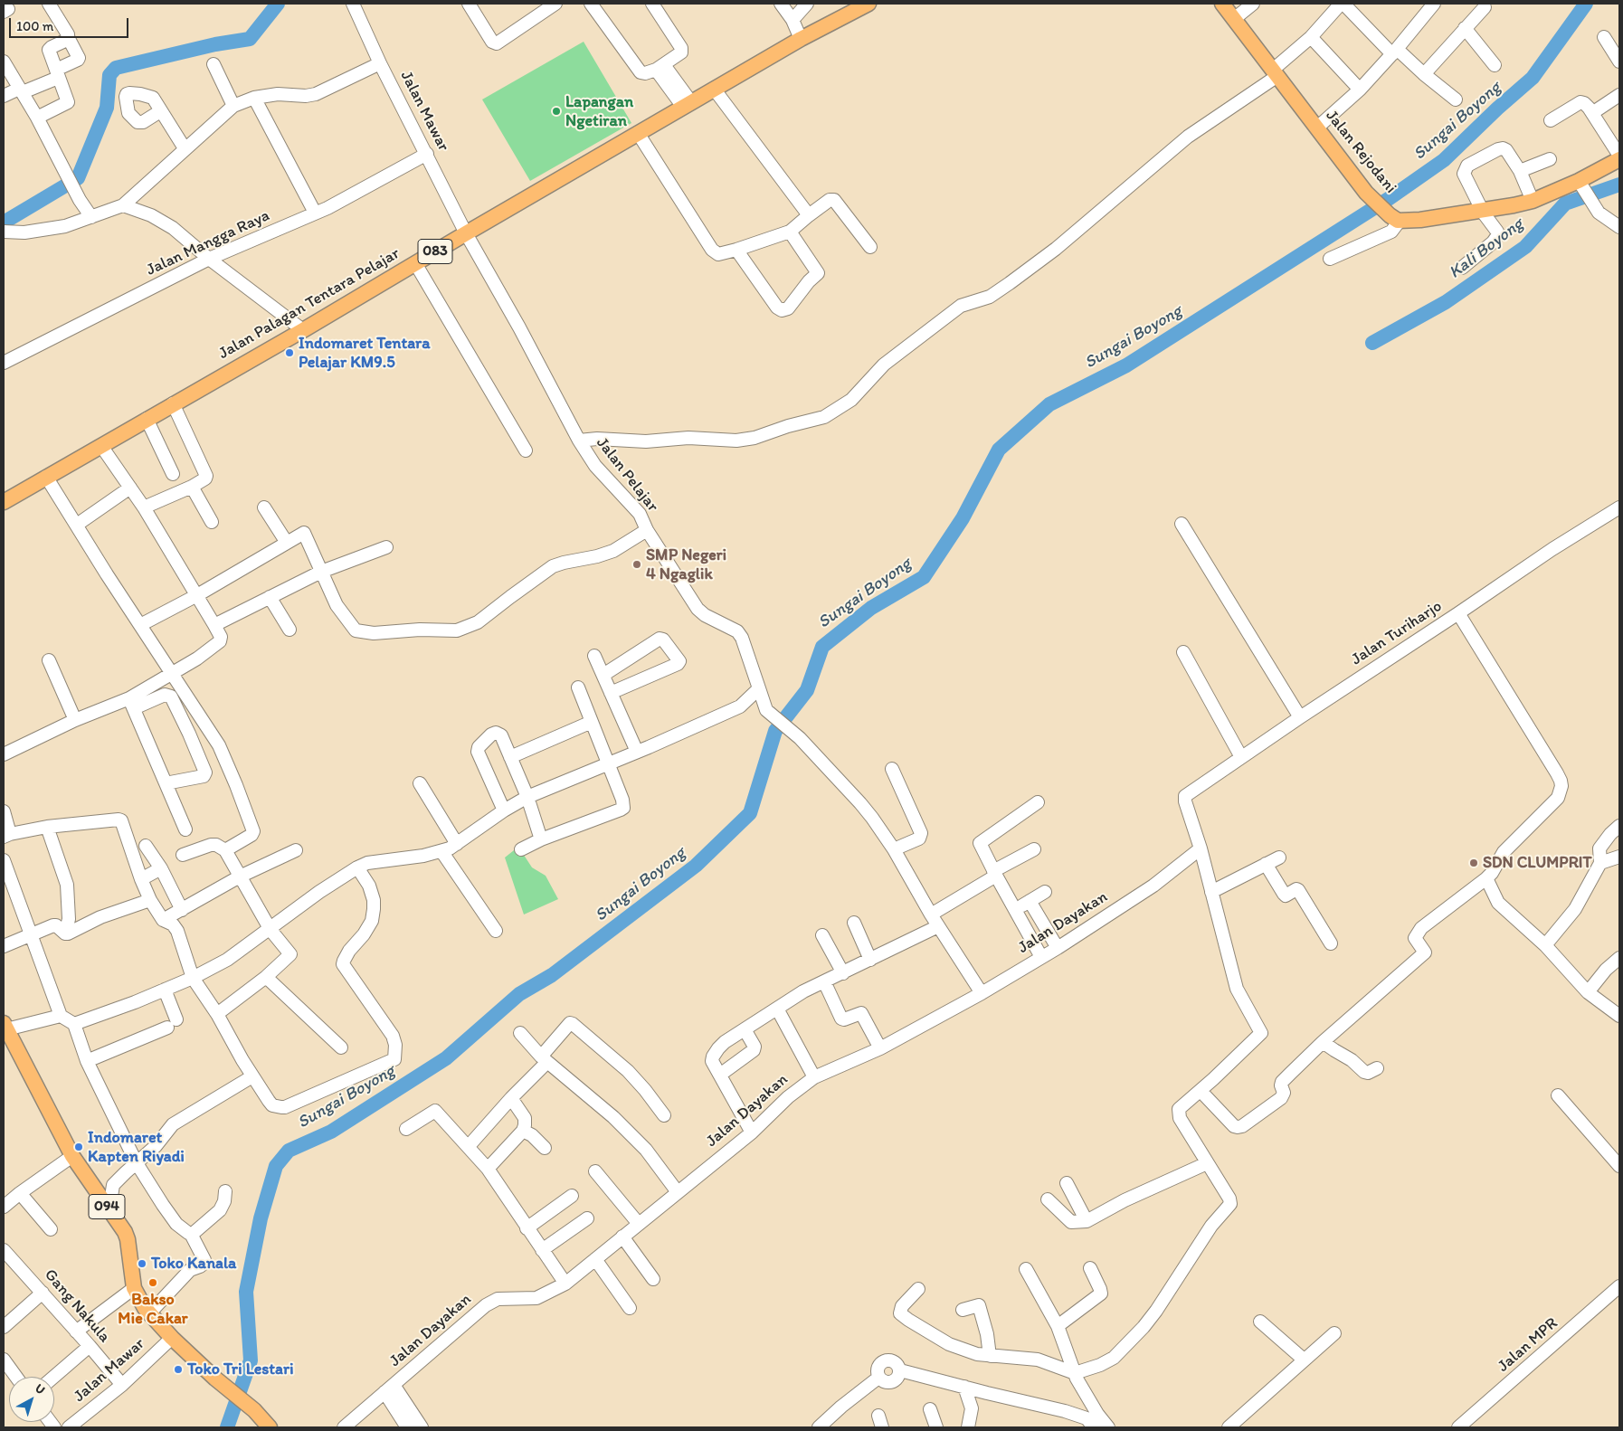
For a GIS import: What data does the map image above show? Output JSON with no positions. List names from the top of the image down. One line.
{"streets":{"main road":["Jalan Rejodani","083","Jalan Palagan Tentara Pelajar","094"],"street":["Jalan Mawar","Jalan Mangga Raya","Jalan Pelajar","Jalan Turiharjo","Jalan Dayakan","Gang Nakula","Jalan MPR"]},"crossings":[["Jalan Mawar","Jalan Mangga Raya"],["Jalan Mawar","Jalan Palagan Tentara Pelajar"],["Jalan Mawar","Jalan Pelajar"],["Jalan Mawar","094"],["Jalan Mawar","Gang Nakula"],["Jalan Palagan Tentara Pelajar","Jalan Pelajar"],["Jalan Turiharjo","Jalan Dayakan"]],"water":["Sungai Boyong","Kali Boyong"],"places":["Lapangan Ngetiran","Indomaret Tentara Pelajar KM9.5","SMP Negeri 4 Ngaglik","SDN CLUMPRIT","Indomaret Kapten Riyadi","Toko Kanala","Bakso Mie Cakar","Toko Tri Lestari"],"scale_bar":"100 m","north":"top right"}
